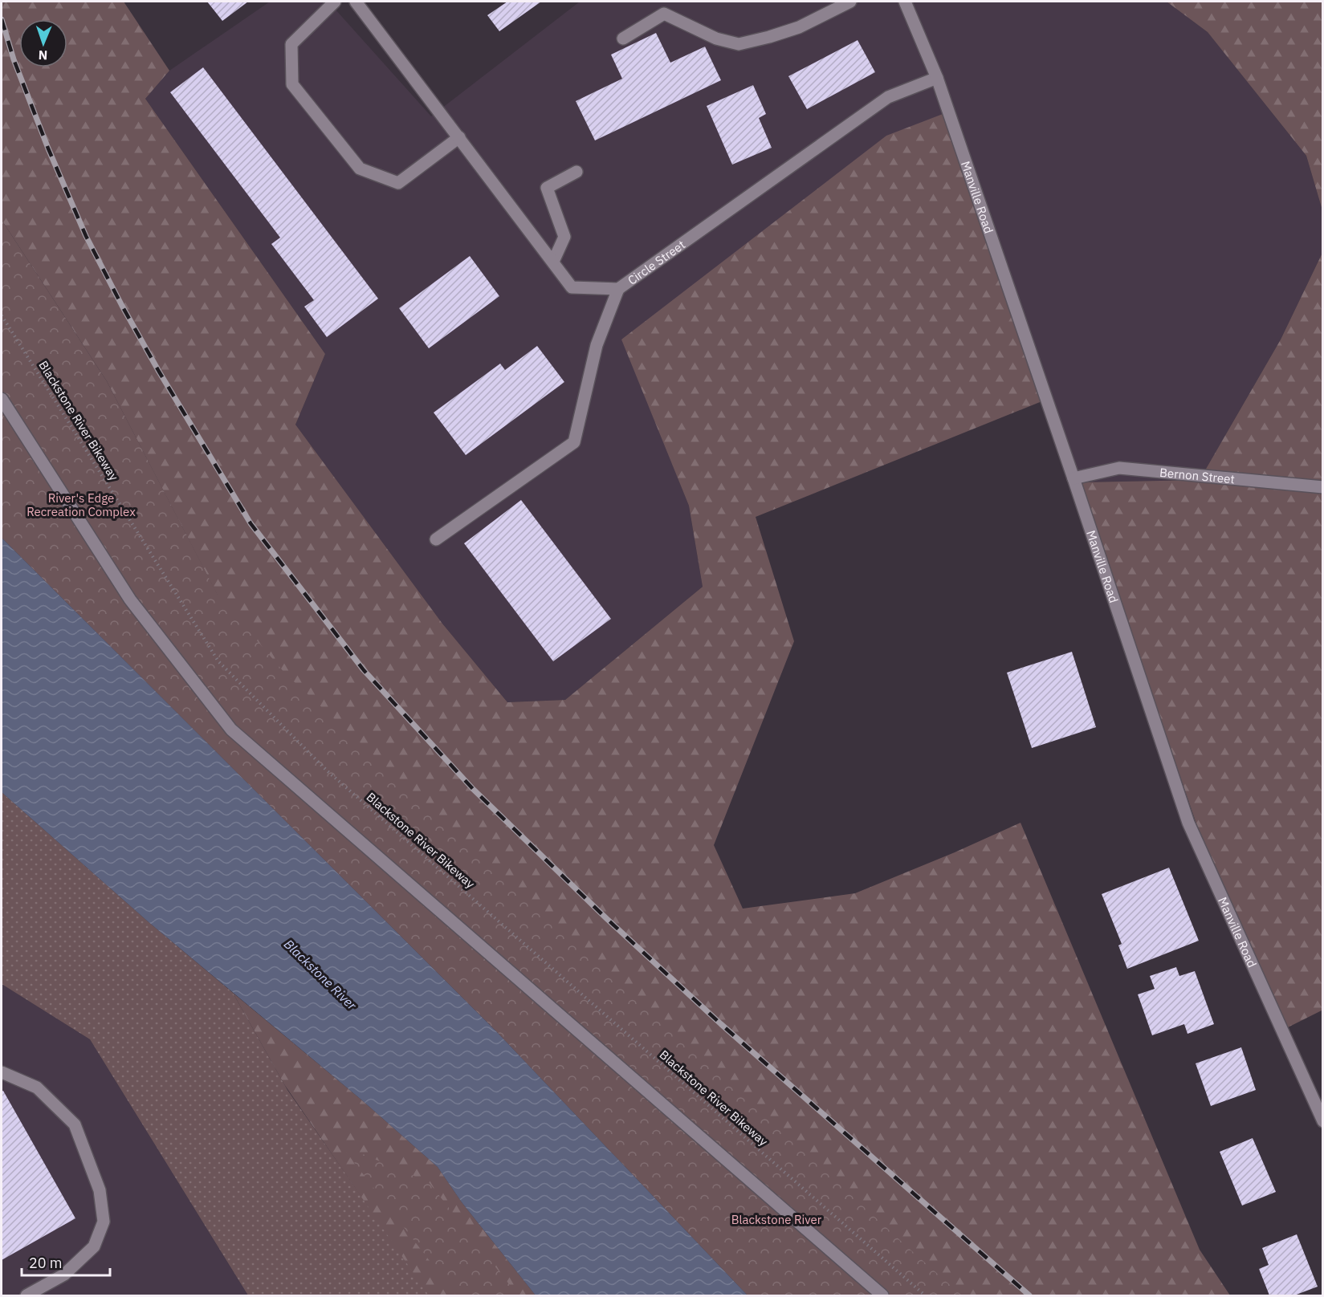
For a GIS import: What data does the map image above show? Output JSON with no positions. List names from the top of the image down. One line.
{"streets":{"main road":["Manville Road","Circle Street","Bernon Street"],"path":["Blackstone River Bikeway"]},"crossings":[["Manville Road","Circle Street"],["Manville Road","Bernon Street"]],"water":["Blackstone River"],"parks":["River's Edge Recreation Complex","Blackstone River"],"scale_bar":"20 m","north":"bottom"}
